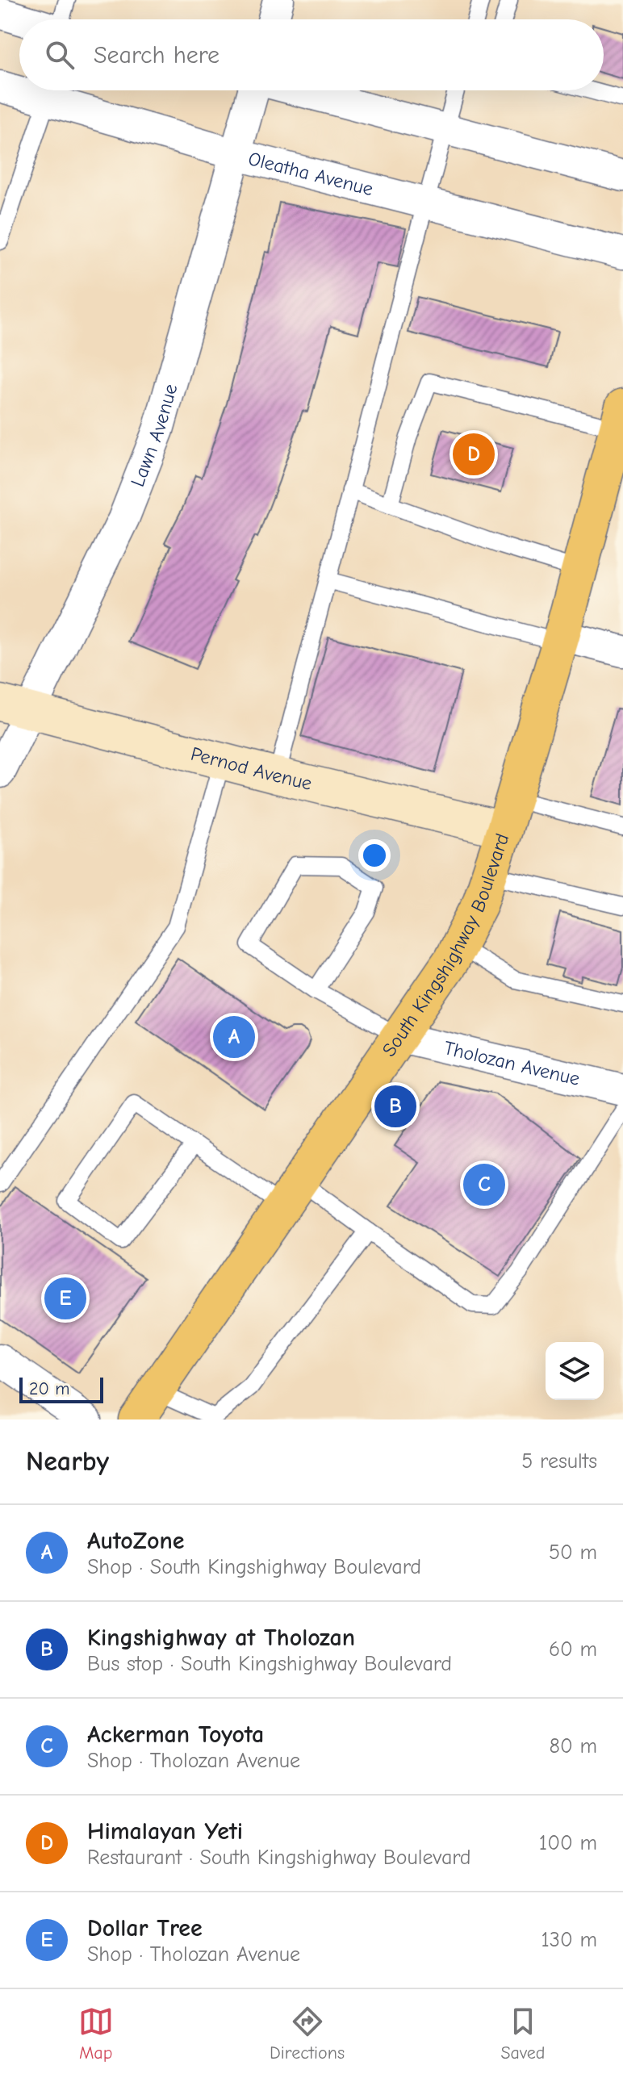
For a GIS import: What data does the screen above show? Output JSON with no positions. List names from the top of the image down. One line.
{"streets":{"main road":["South Kingshighway Boulevard"],"street":["Oleatha Avenue","Lawn Avenue","Pernod Avenue","Tholozan Avenue"]},"crossings":[["Oleatha Avenue","Lawn Avenue"],["Lawn Avenue","Pernod Avenue"],["Pernod Avenue","South Kingshighway Boulevard"],["South Kingshighway Boulevard","Tholozan Avenue"]],"scale_bar":"20 m","page":{"search":"Search here","pins":["D","A","B","C","E"],"scale":"20 m","heading":["Nearby","5 results"],"list":[{"mark":"A","name":"AutoZone","note":"Shop · South Kingshighway Boulevard","value":"50 m"},{"mark":"B","name":"Kingshighway at Tholozan","note":"Bus stop · South Kingshighway Boulevard","value":"60 m"},{"mark":"C","name":"Ackerman Toyota","note":"Shop · Tholozan Avenue","value":"80 m"},{"mark":"D","name":"Himalayan Yeti","note":"Restaurant · South Kingshighway Boulevard","value":"100 m"},{"mark":"E","name":"Dollar Tree","note":"Shop · Tholozan Avenue","value":"130 m"}],"nav":["Map","Directions","Saved"]}}
